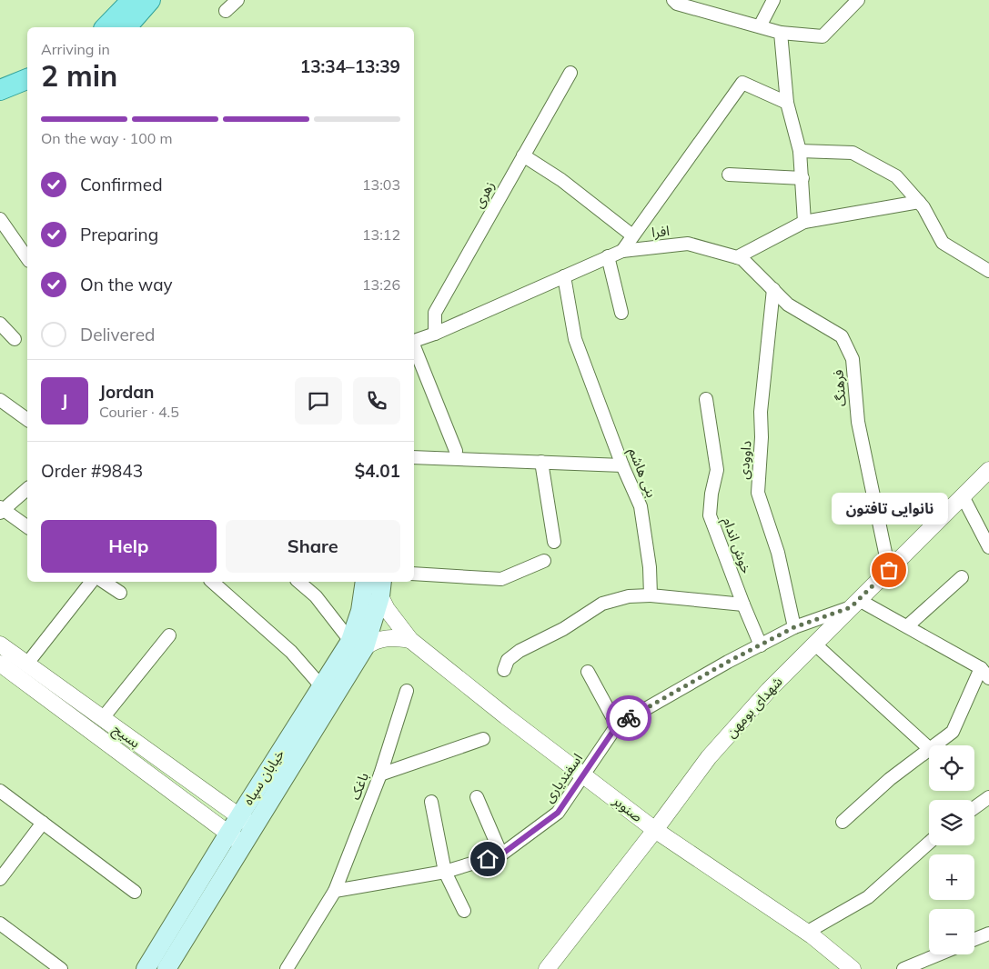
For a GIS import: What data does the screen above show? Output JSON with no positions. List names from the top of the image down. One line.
{"streets":{"main road":["خیابان سپاه"],"street":["زهری","افرا","فرهنگ","داوودی","بنی هاشم","خوش اندام","شهدای بومهن","بسیج","اسفندیاری","باغک","صنوبر"]},"crossings":[["زهری","افرا"],["افرا","فرهنگ"],["افرا","بنی هاشم"],["فرهنگ","داوودی"],["فرهنگ","شهدای بومهن"],["داوودی","اسفندیاری"],["خوش اندام","اسفندیاری"],["شهدای بومهن","اسفندیاری"],["شهدای بومهن","صنوبر"],["بسیج","خیابان سپاه"],["خیابان سپاه","صنوبر"],["اسفندیاری","باغک"],["اسفندیاری","صنوبر"]],"places":["نانوایی تافتون"],"page":{"heading":["2 min","Arriving in","13:34–13:39"],"panel":["Jordan","Courier · 4.5","Order #9843","$4.01"],"bar":"On the way · 100 m","list":[["Confirmed","13:03"],["Preparing","13:12"],["On the way","13:26"],"Delivered"],"round":"J","bubble":"نانوایی تافتون","buttons":["Help","Share"],"map_buttons":["+","−"]}}
